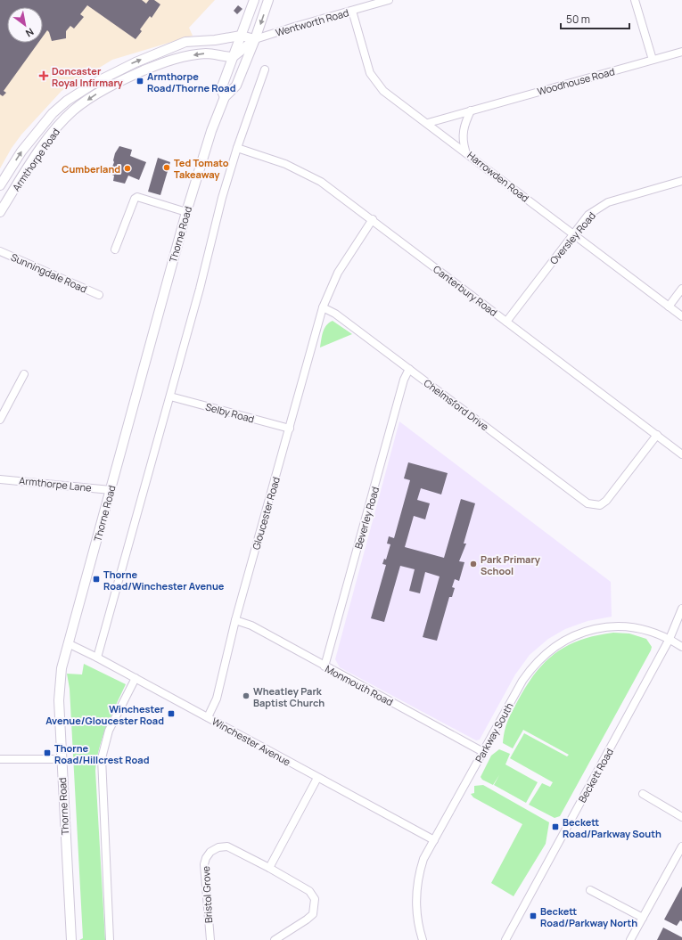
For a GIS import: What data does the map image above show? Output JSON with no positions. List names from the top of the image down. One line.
{"streets":{"street":["Wentworth Road","Woodhouse Road","Armthorpe Road","Harrowden Road","Thorne Road","Oversley Road","Sunningdale Road","Canterbury Road","Chelmsford Drive","Selby Road","Armthorpe Lane","Gloucester Road","Beverley Road","Monmouth Road","Parkway South","Winchester Avenue","Beckett Road","Bristol Grove"]},"crossings":[["Wentworth Road","Armthorpe Road"],["Wentworth Road","Harrowden Road"],["Wentworth Road","Thorne Road"],["Woodhouse Road","Harrowden Road"],["Armthorpe Road","Thorne Road"],["Harrowden Road","Oversley Road"],["Thorne Road","Armthorpe Lane"],["Thorne Road","Winchester Avenue"],["Oversley Road","Canterbury Road"],["Canterbury Road","Chelmsford Drive"],["Chelmsford Drive","Gloucester Road"],["Chelmsford Drive","Beverley Road"],["Selby Road","Gloucester Road"],["Gloucester Road","Monmouth Road"],["Gloucester Road","Winchester Avenue"],["Beverley Road","Monmouth Road"],["Monmouth Road","Parkway South"],["Parkway South","Winchester Avenue"],["Parkway South","Beckett Road"]],"places":{"health":["Doncaster Royal Infirmary"],"transit":["Armthorpe Road/Thorne Road","Thorne Road/Winchester Avenue","Winchester Avenue/Gloucester Road","Thorne Road/Hillcrest Road","Beckett Road/Parkway South","Beckett Road/Parkway North"],"other":["Ted Tomato Takeaway","Cumberland","Park Primary School","Wheatley Park Baptist Church"]},"scale_bar":"50 m","north":"bottom right"}
